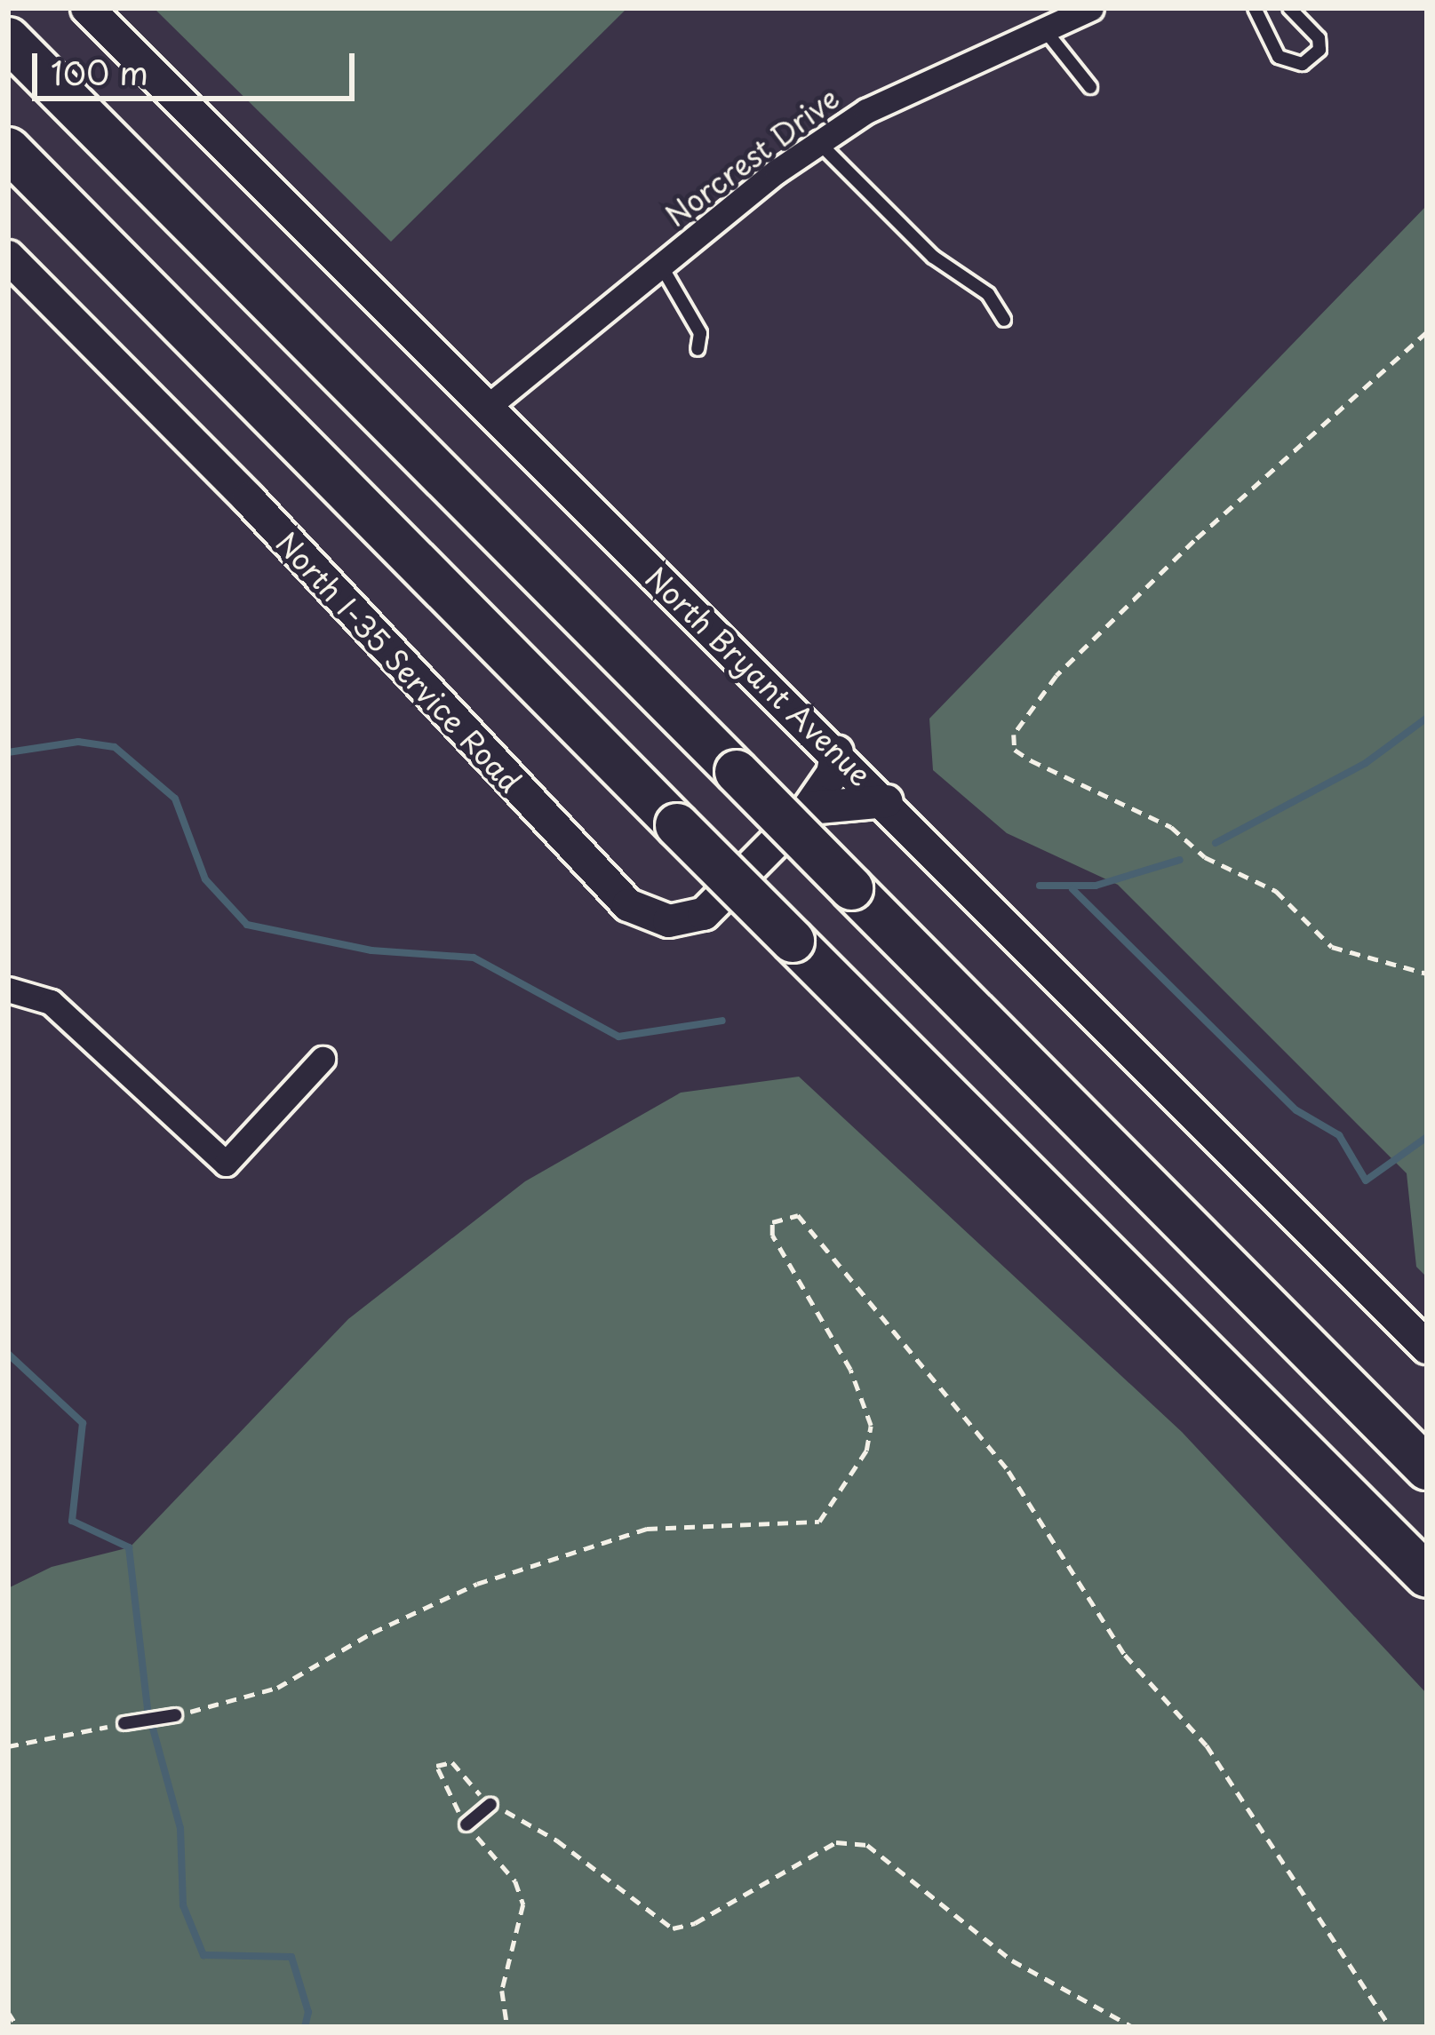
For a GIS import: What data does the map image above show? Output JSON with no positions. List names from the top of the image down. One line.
{"streets":{"main road":["North I-35 Service Road","North Bryant Avenue"],"street":["Norcrest Drive"]},"crossings":[["Norcrest Drive","North Bryant Avenue"],["North I-35 Service Road","North Bryant Avenue"]],"scale_bar":"100 m"}
